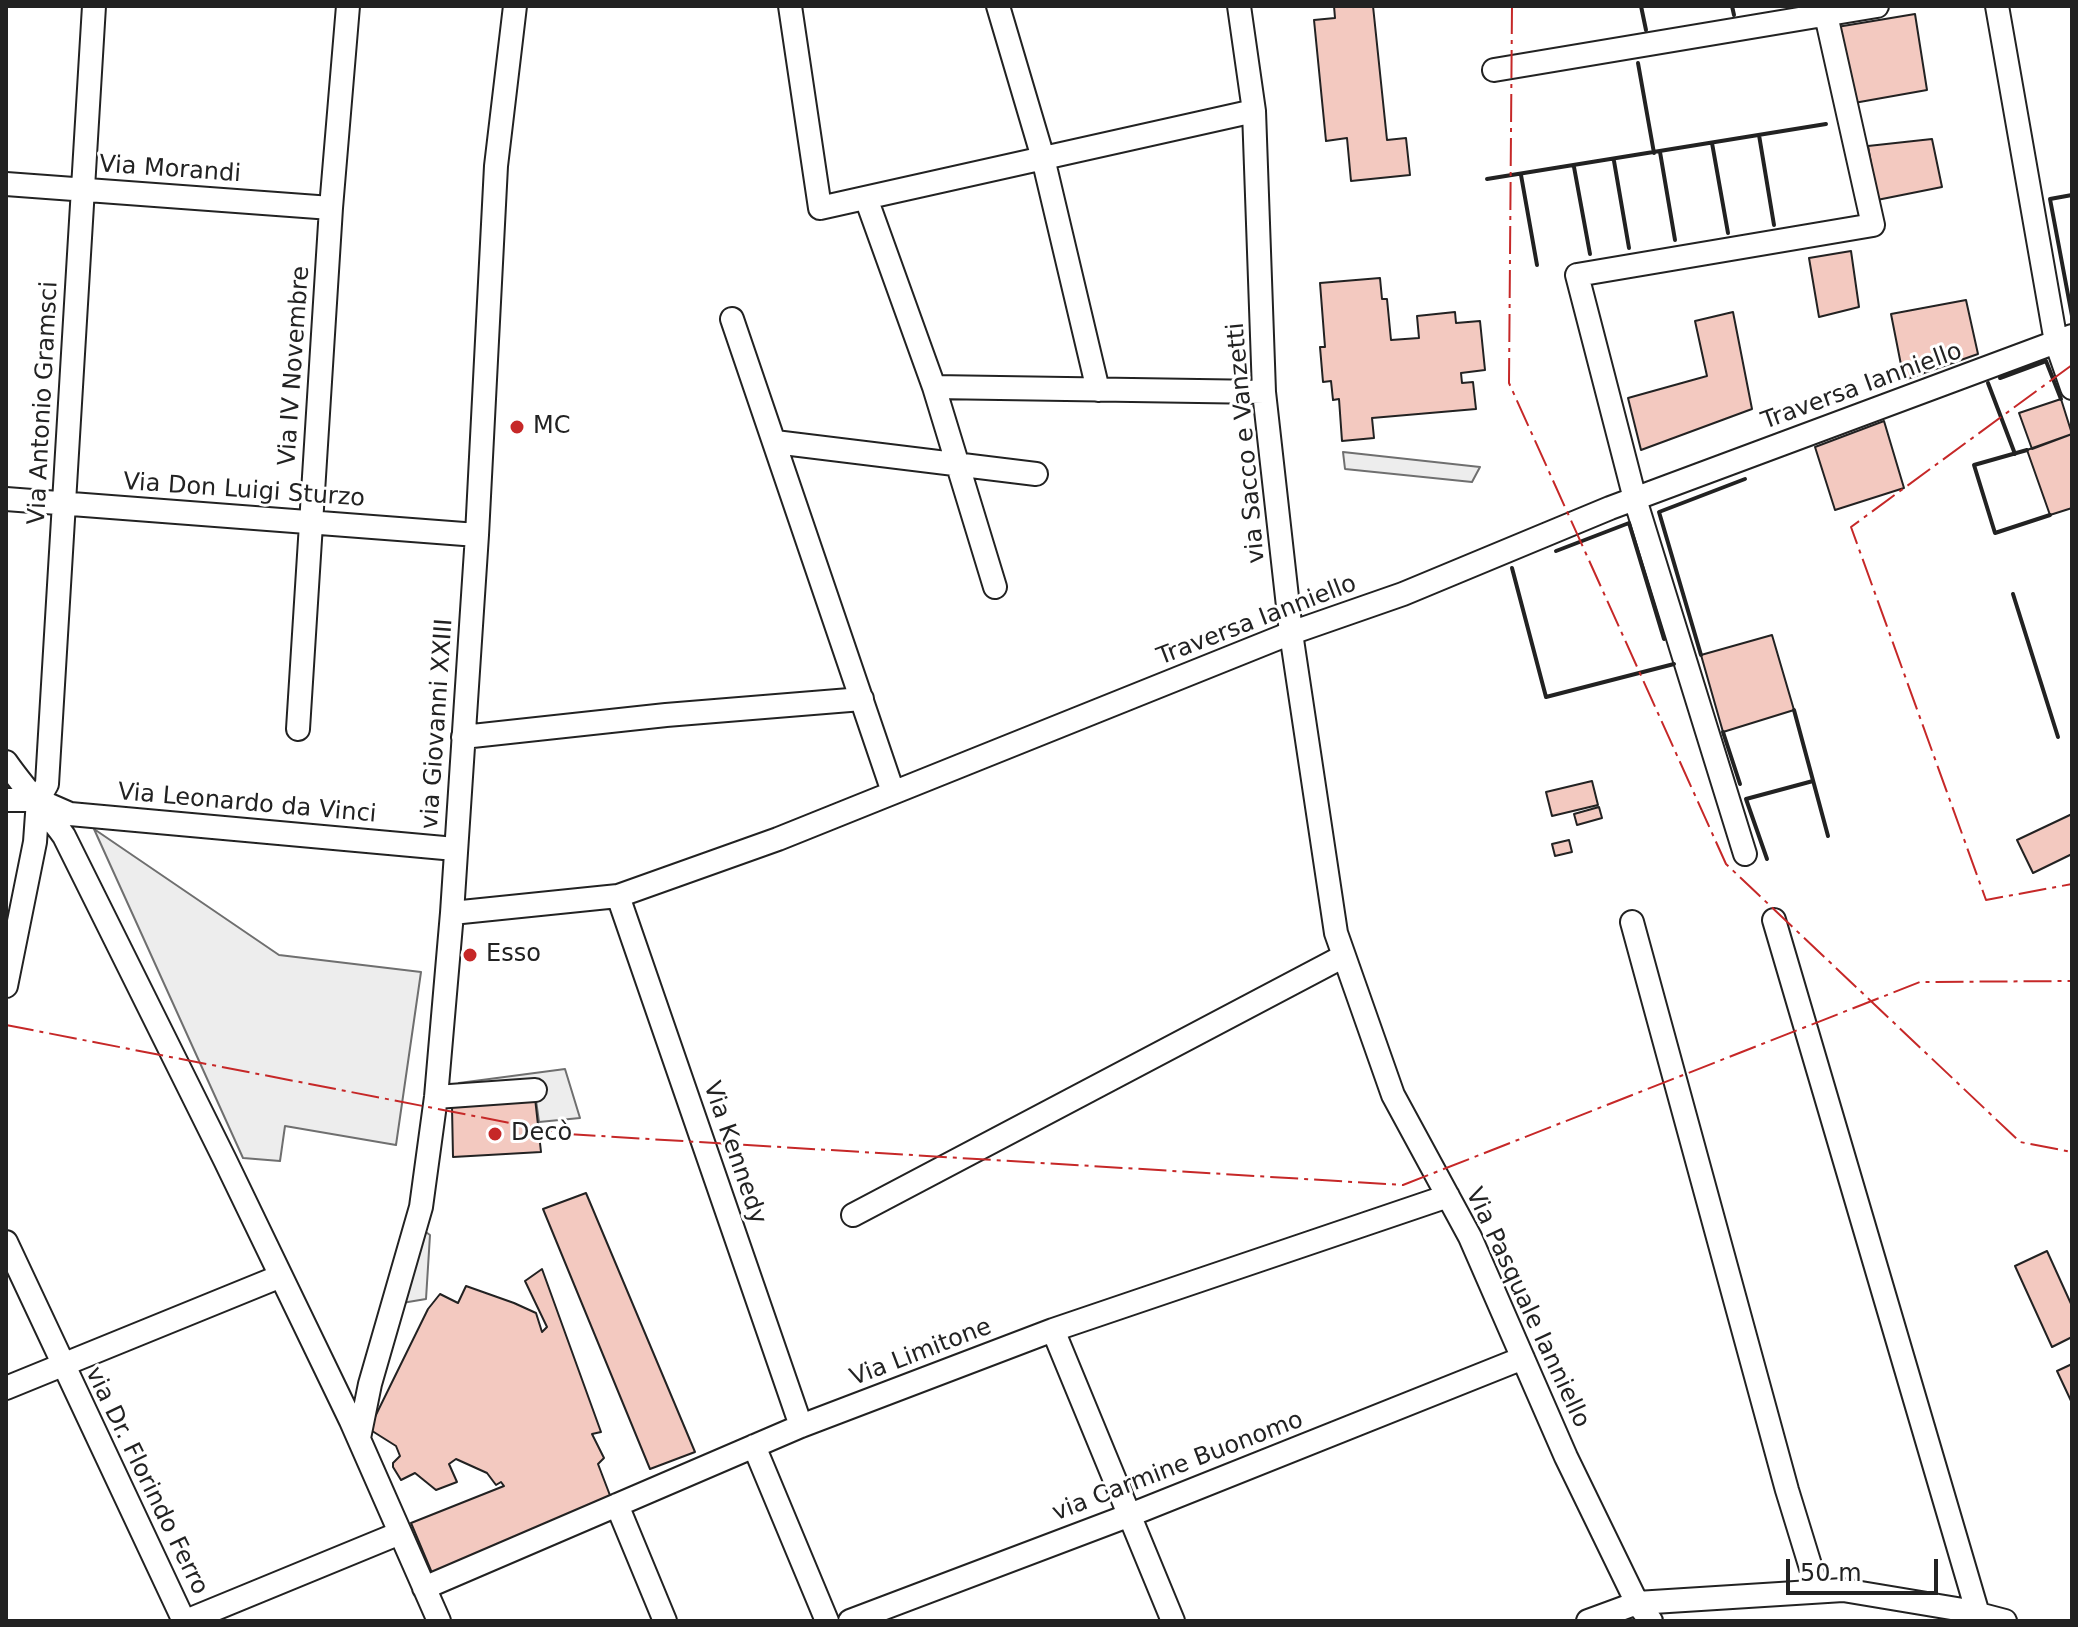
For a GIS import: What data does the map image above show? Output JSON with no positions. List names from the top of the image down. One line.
{"streets":{"street":["Via Morandi","Via IV Novembre","Traversa Ianniello","Via Antonio Gramsci","via Sacco e Vanzetti","Via Don Luigi Sturzo","via Giovanni XXIII","Via Leonardo da Vinci","Via Kennedy","Via Pasquale Ianniello","Via Limitone","via Carmine Buonomo","via Dr. Florindo Ferro"]},"crossings":[["Via Morandi","Via IV Novembre"],["Via Morandi","Via Antonio Gramsci"],["Via IV Novembre","Via Don Luigi Sturzo"],["Traversa Ianniello","via Sacco e Vanzetti"],["Traversa Ianniello","via Giovanni XXIII"],["Traversa Ianniello","Via Kennedy"],["Via Antonio Gramsci","Via Don Luigi Sturzo"],["Via Antonio Gramsci","Via Leonardo da Vinci"],["via Sacco e Vanzetti","Via Pasquale Ianniello"],["Via Don Luigi Sturzo","via Giovanni XXIII"],["via Giovanni XXIII","Via Leonardo da Vinci"],["Via Kennedy","Via Limitone"],["Via Pasquale Ianniello","Via Limitone"],["Via Pasquale Ianniello","via Carmine Buonomo"]],"places":["MC","Esso","Decò"],"scale_bar":"50 m"}
